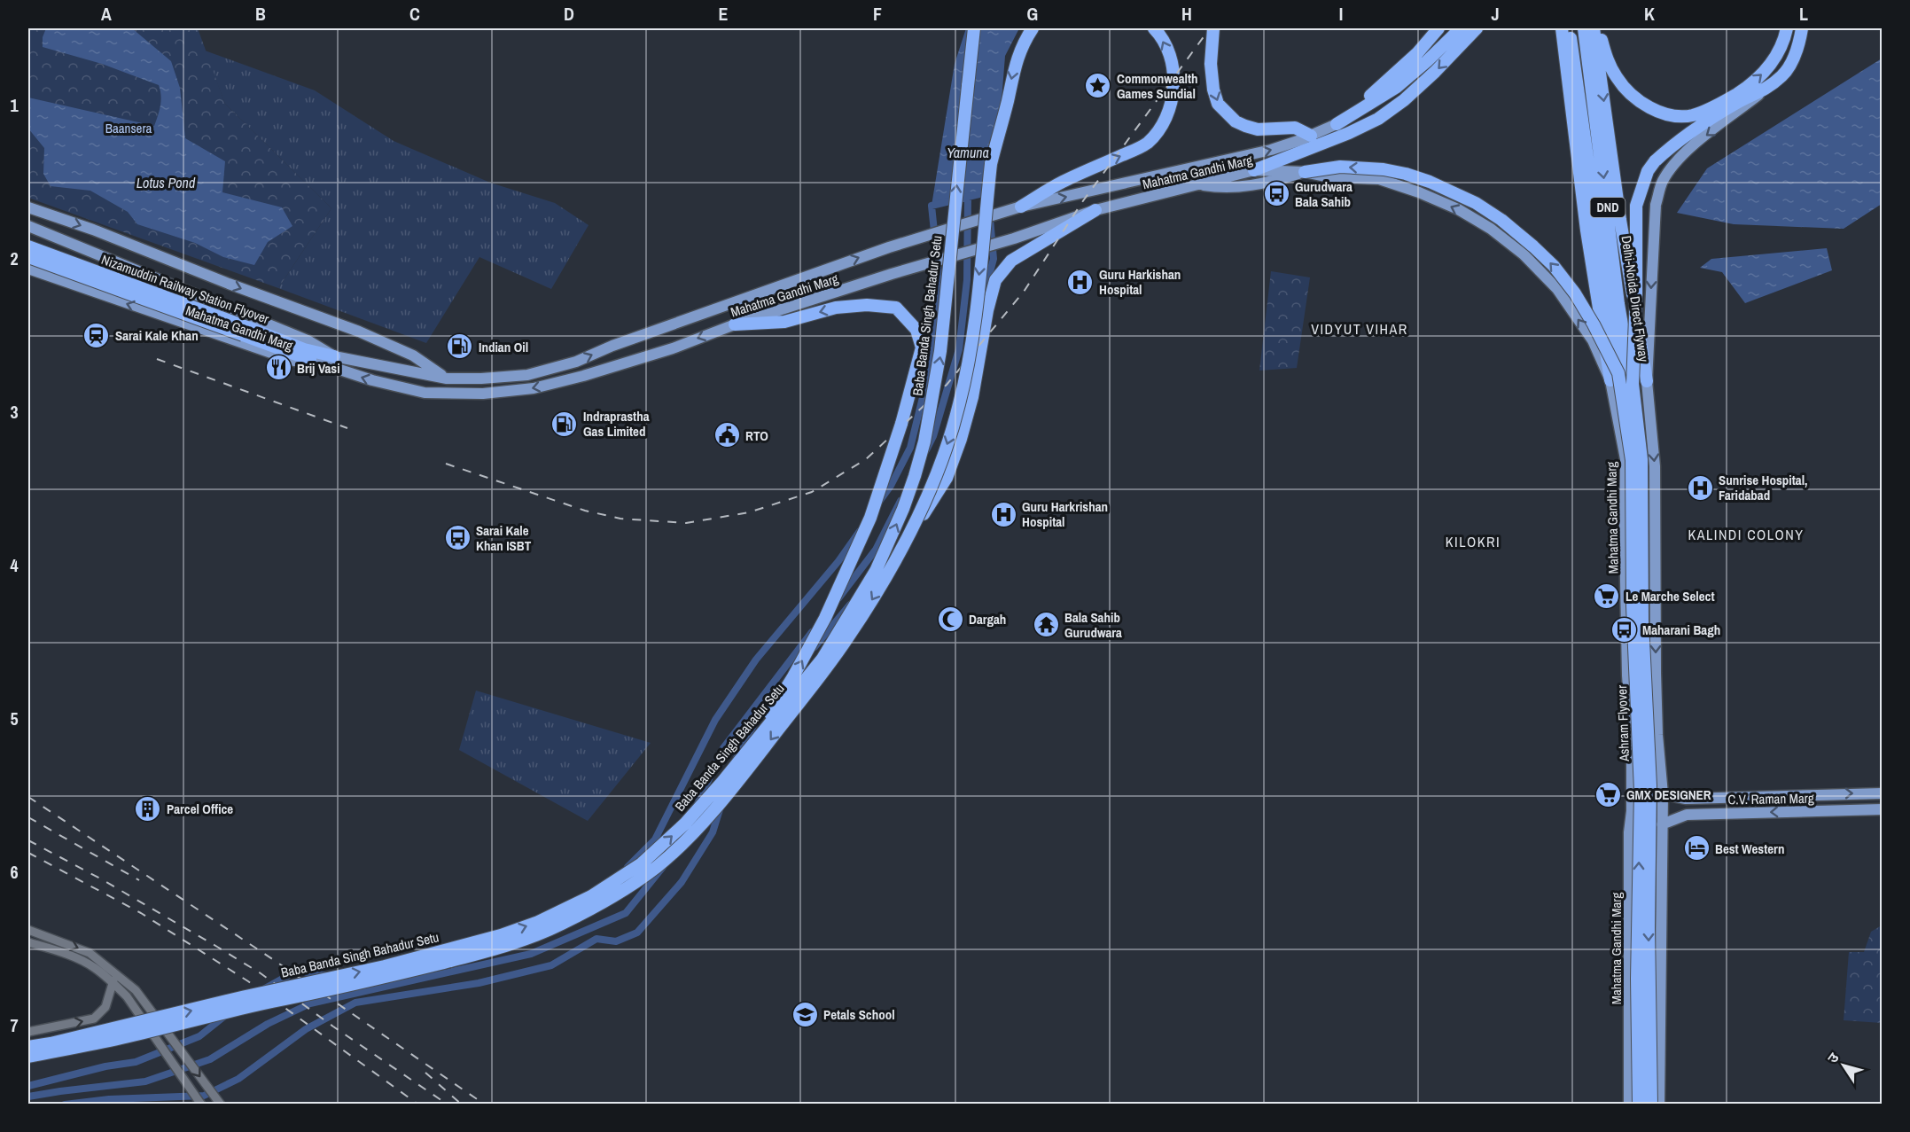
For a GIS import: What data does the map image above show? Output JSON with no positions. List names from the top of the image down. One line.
{"streets":{"highway":["DND","Nizamuddin Railway Station Flyover","Delhi-Noida Direct Flyway","Baba Banda Singh Bahadur Setu","Ashram Flyover"],"main road":["Mahatma Gandhi Marg","C.V. Raman Marg"]},"crossings":[["Mahatma Gandhi Marg","Nizamuddin Railway Station Flyover"],["Mahatma Gandhi Marg","Delhi-Noida Direct Flyway"],["Mahatma Gandhi Marg","Ashram Flyover"],["Delhi-Noida Direct Flyway","Ashram Flyover"]],"districts":["VIDYUT VIHAR","KALINDI COLONY","KILOKRI"],"water":["Yamuna","Lotus Pond"],"parks":["Baansera"],"places":{"place":["Commonwealth Games Sundial"],"bus stop":["Gurudwara Bala Sahib","Sarai Kale Khan ISBT","Maharani Bagh"],"hospital":["Guru Harkishan Hospital","Sunrise Hospital, Faridabad","Guru Harkrishan Hospital"],"station":["Sarai Kale Khan"],"fuel station":["Indian Oil","Indraprastha Gas Limited"],"restaurant":["Brij Vasi"],"public building":["RTO"],"supermarket":["Le Marche Select","GMX DESIGNER"],"mosque":["Dargah"],"temple":["Bala Sahib Gurudwara"],"building":["Parcel Office"],"hotel":["Best Western"],"school or university":["Petals School"]},"north":"top left","grid":{"columns":["A","B","C","D","E","F","G","H","I","J","K","L"],"rows":["1","2","3","4","5","6","7"]}}
